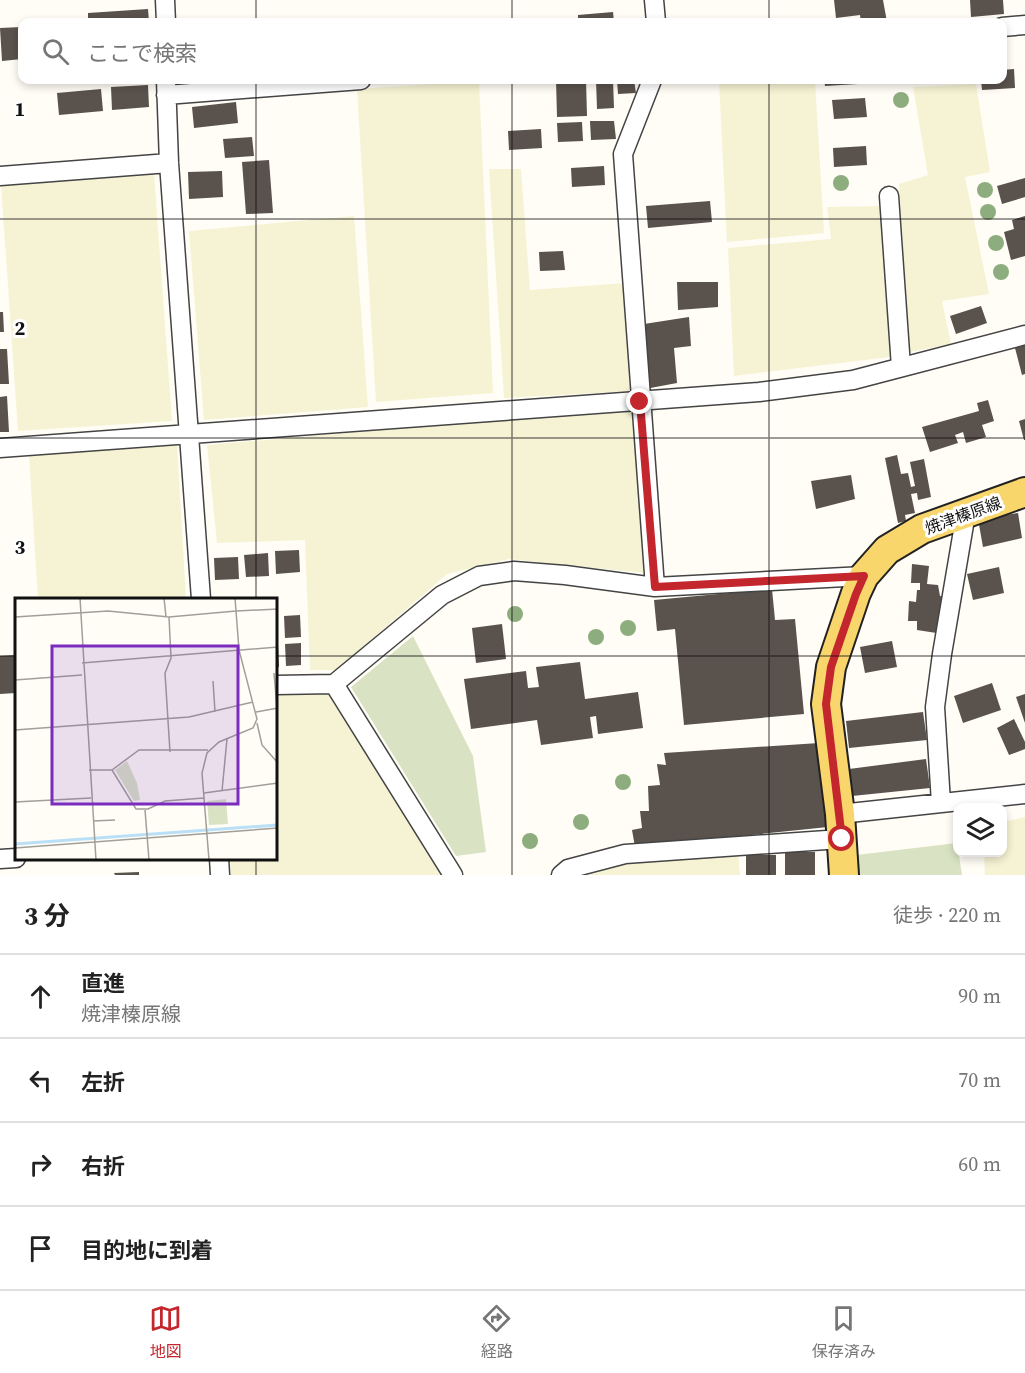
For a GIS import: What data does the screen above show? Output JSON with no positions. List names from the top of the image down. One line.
{"streets":{"main road":["焼津榛原線"]},"page":{"search":"ここで検索","heading":["3 分","徒歩 · 220 m"],"list":[["直進","焼津榛原線","90 m"],["左折","70 m"],["右折","60 m"],"目的地に到着"],"nav":["地図","経路","保存済み"]},"grid":{"rows":["1","2","3"]}}
